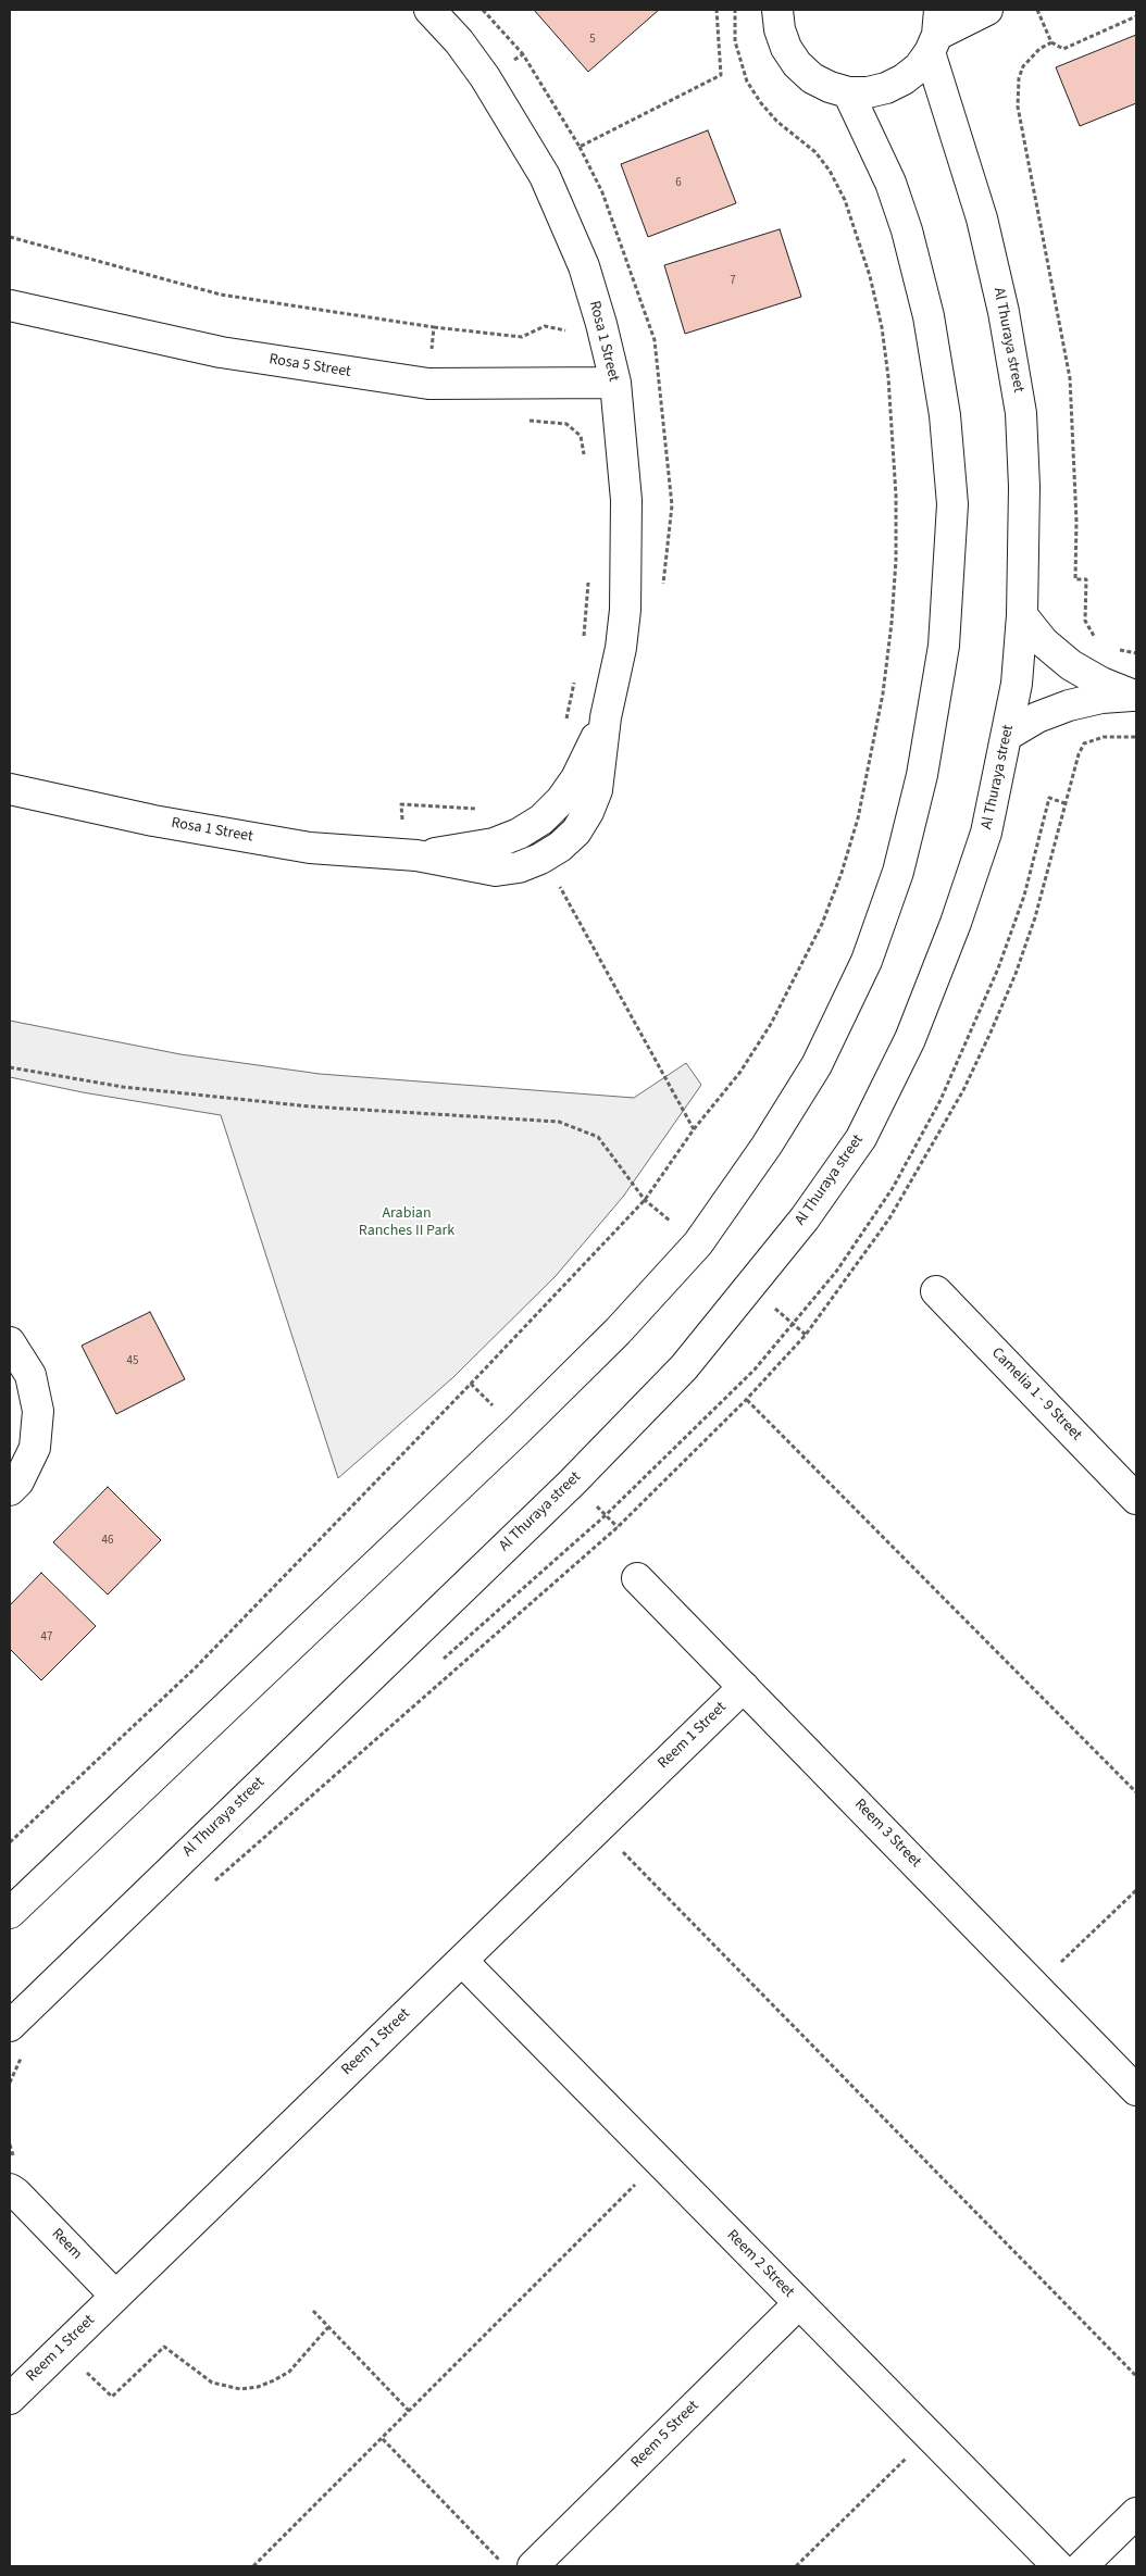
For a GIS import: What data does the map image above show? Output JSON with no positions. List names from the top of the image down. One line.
{"streets":{"street":["Al Thuraya street","Rosa 1 Street","Rosa 5 Street","Camelia 1 - 9 Street","Reem 1 Street","Reem 3 Street","Reem","Reem 2 Street","Reem 5 Street"]},"crossings":[["Rosa 1 Street","Rosa 5 Street"],["Reem 1 Street","Reem 3 Street"],["Reem 1 Street","Reem"],["Reem 1 Street","Reem 2 Street"],["Reem 2 Street","Reem 5 Street"]],"parks":["Arabian Ranches II Park"],"house_numbers":["5","6","7","45","46","47"]}
